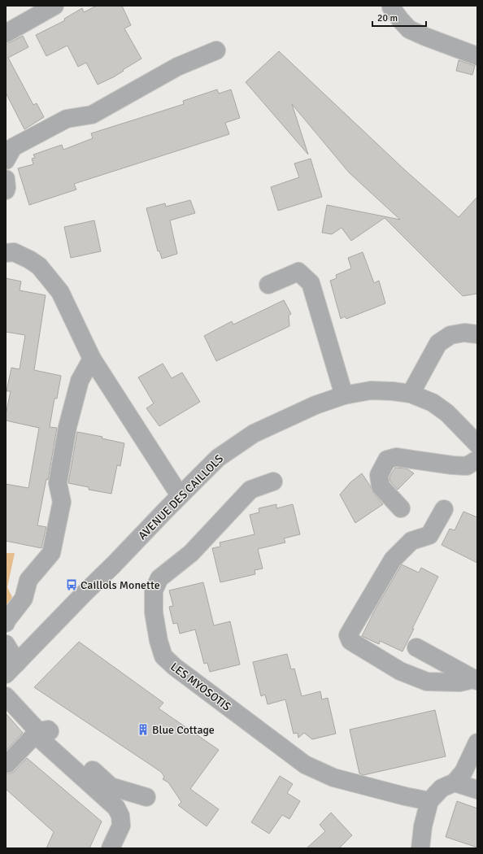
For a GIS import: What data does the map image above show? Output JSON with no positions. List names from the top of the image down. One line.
{"streets":{"street":["AVENUE DES CAILLOLS","LES MYOSOTIS"]},"places":{"bus stop":["Caillols Monette"],"building":["Blue Cottage"]},"scale_bar":"20 m"}
